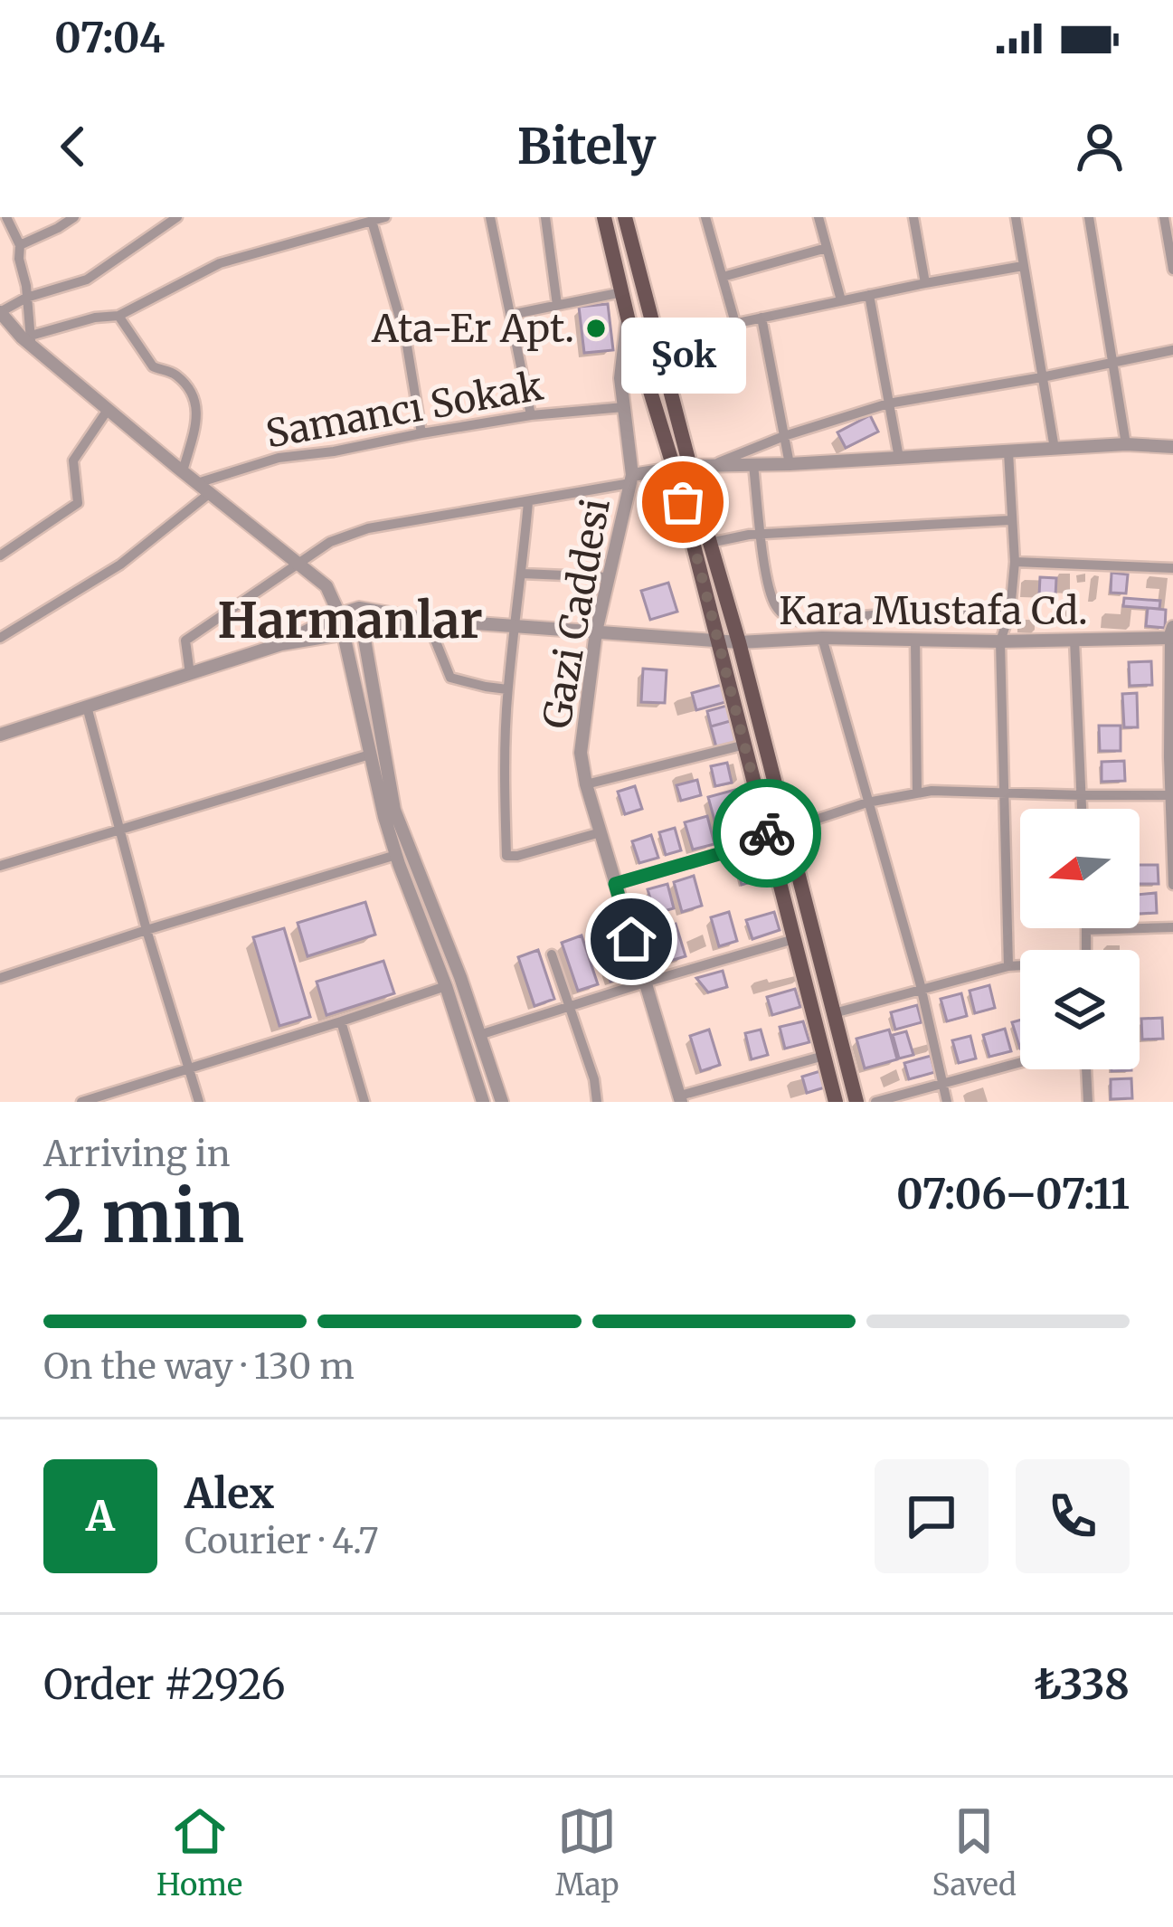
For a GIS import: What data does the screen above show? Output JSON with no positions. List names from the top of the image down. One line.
{"streets":{"street":["Samancı Sokak","Kara Mustafa Cd.","Gazi Caddesi"]},"crossings":[["Samancı Sokak","Gazi Caddesi"],["Kara Mustafa Cd.","Gazi Caddesi"]],"districts":["Harmanlar"],"places":["Ata-Er Apt.","Şok"],"north":"left","page":{"status":"07:04","header":"Bitely","bubble":"Şok","heading":["2 min","Arriving in","07:06–07:11"],"panel":["Alex","Courier · 4.7","Order #2926","₺338"],"bar":"On the way · 130 m","round":"A","tabs":["Home","Map","Saved"]}}
